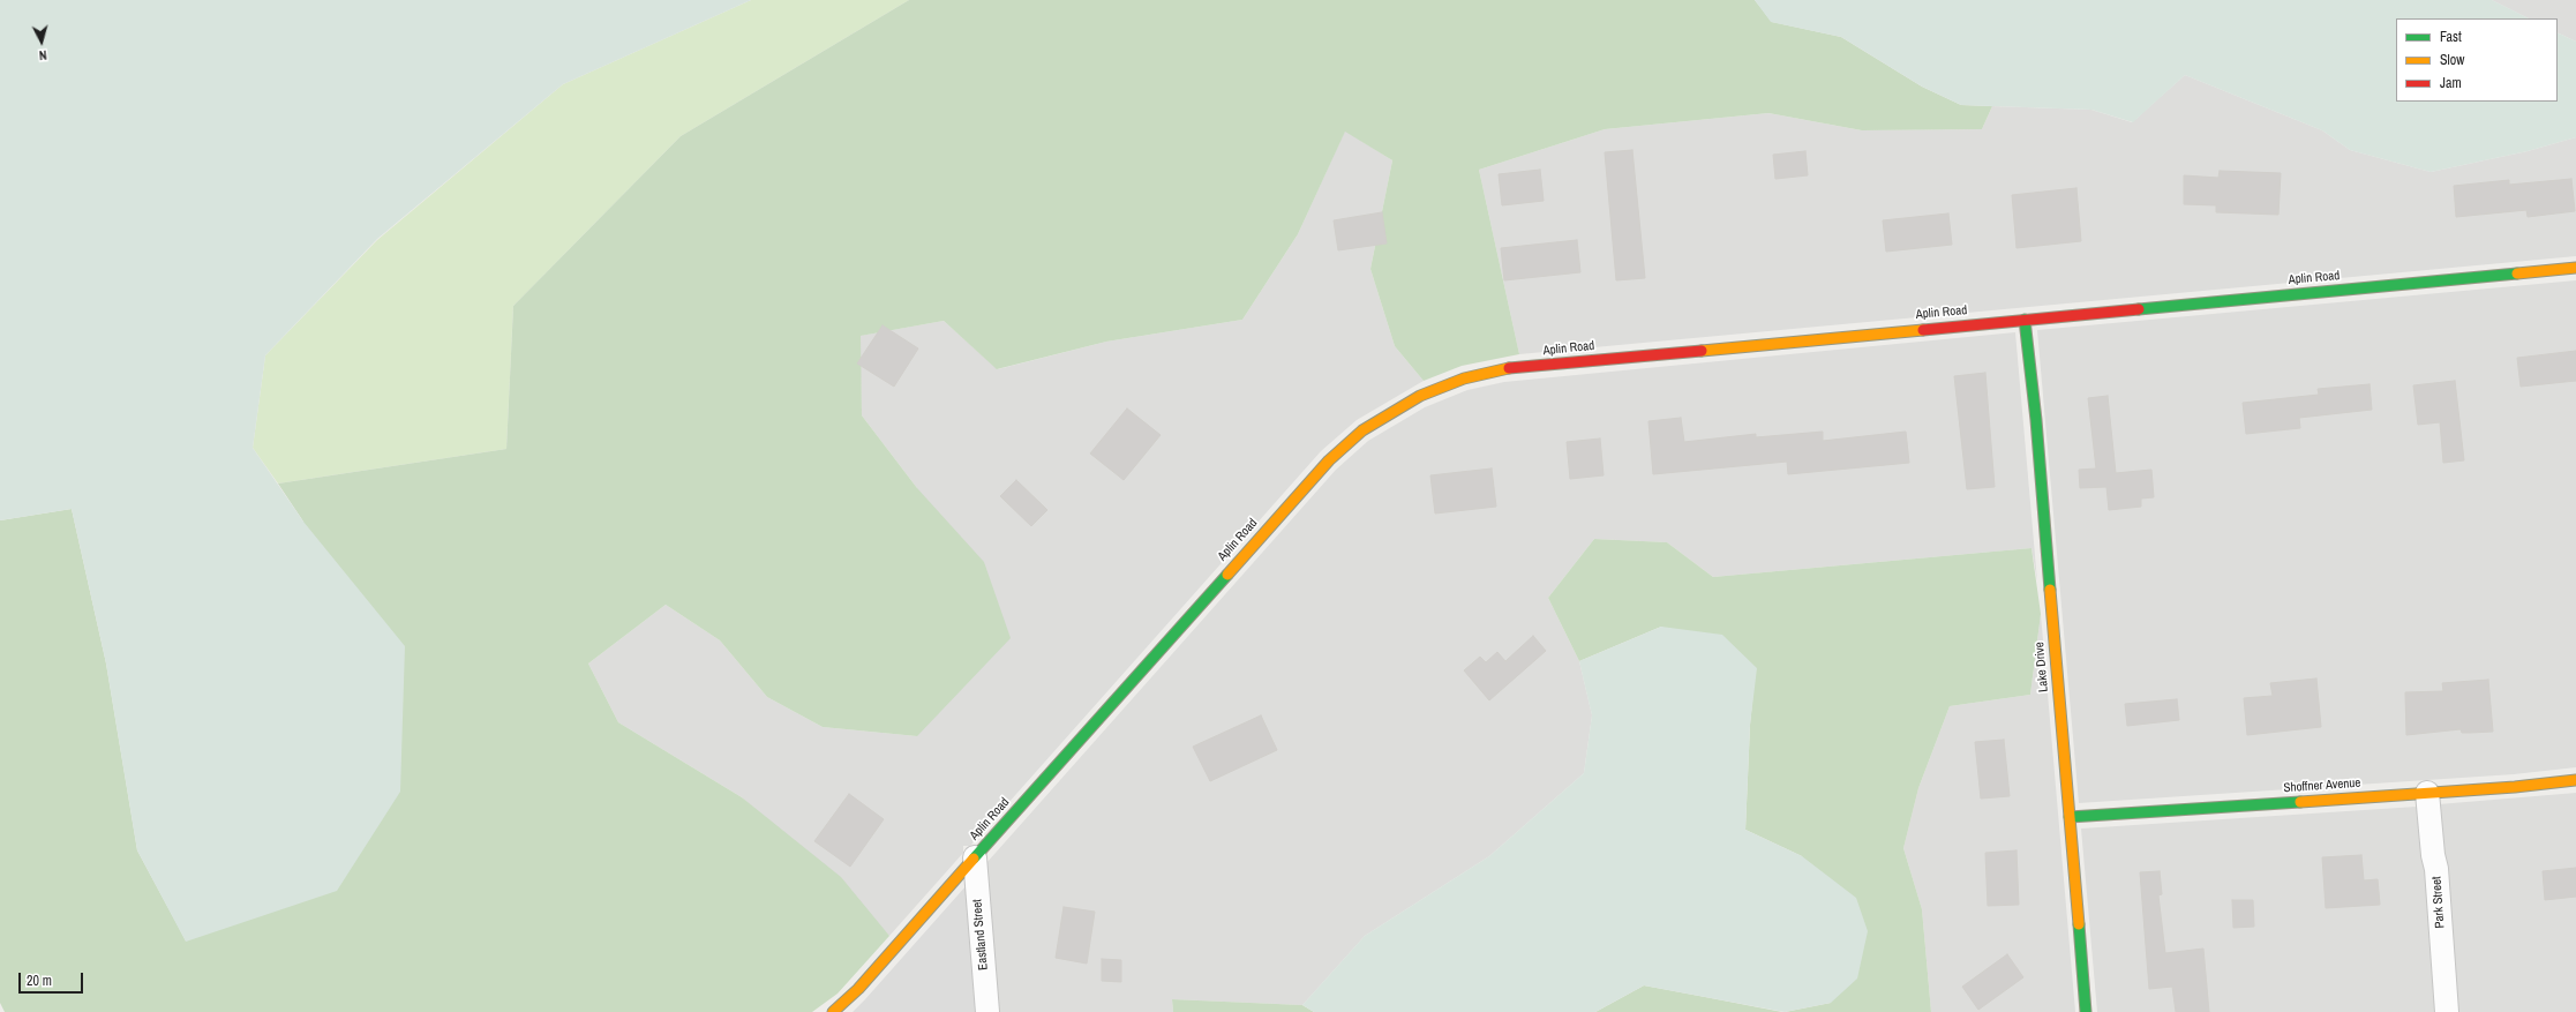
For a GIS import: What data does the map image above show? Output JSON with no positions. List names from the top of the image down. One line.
{"streets":{"street":["Aplin Road","Lake Drive","Shoffner Avenue","Park Street","Eastland Street"]},"crossings":[["Aplin Road","Lake Drive"],["Aplin Road","Eastland Street"],["Lake Drive","Shoffner Avenue"],["Shoffner Avenue","Park Street"]],"legend":["Fast","Slow","Jam"],"scale_bar":"20 m","north":"bottom"}
